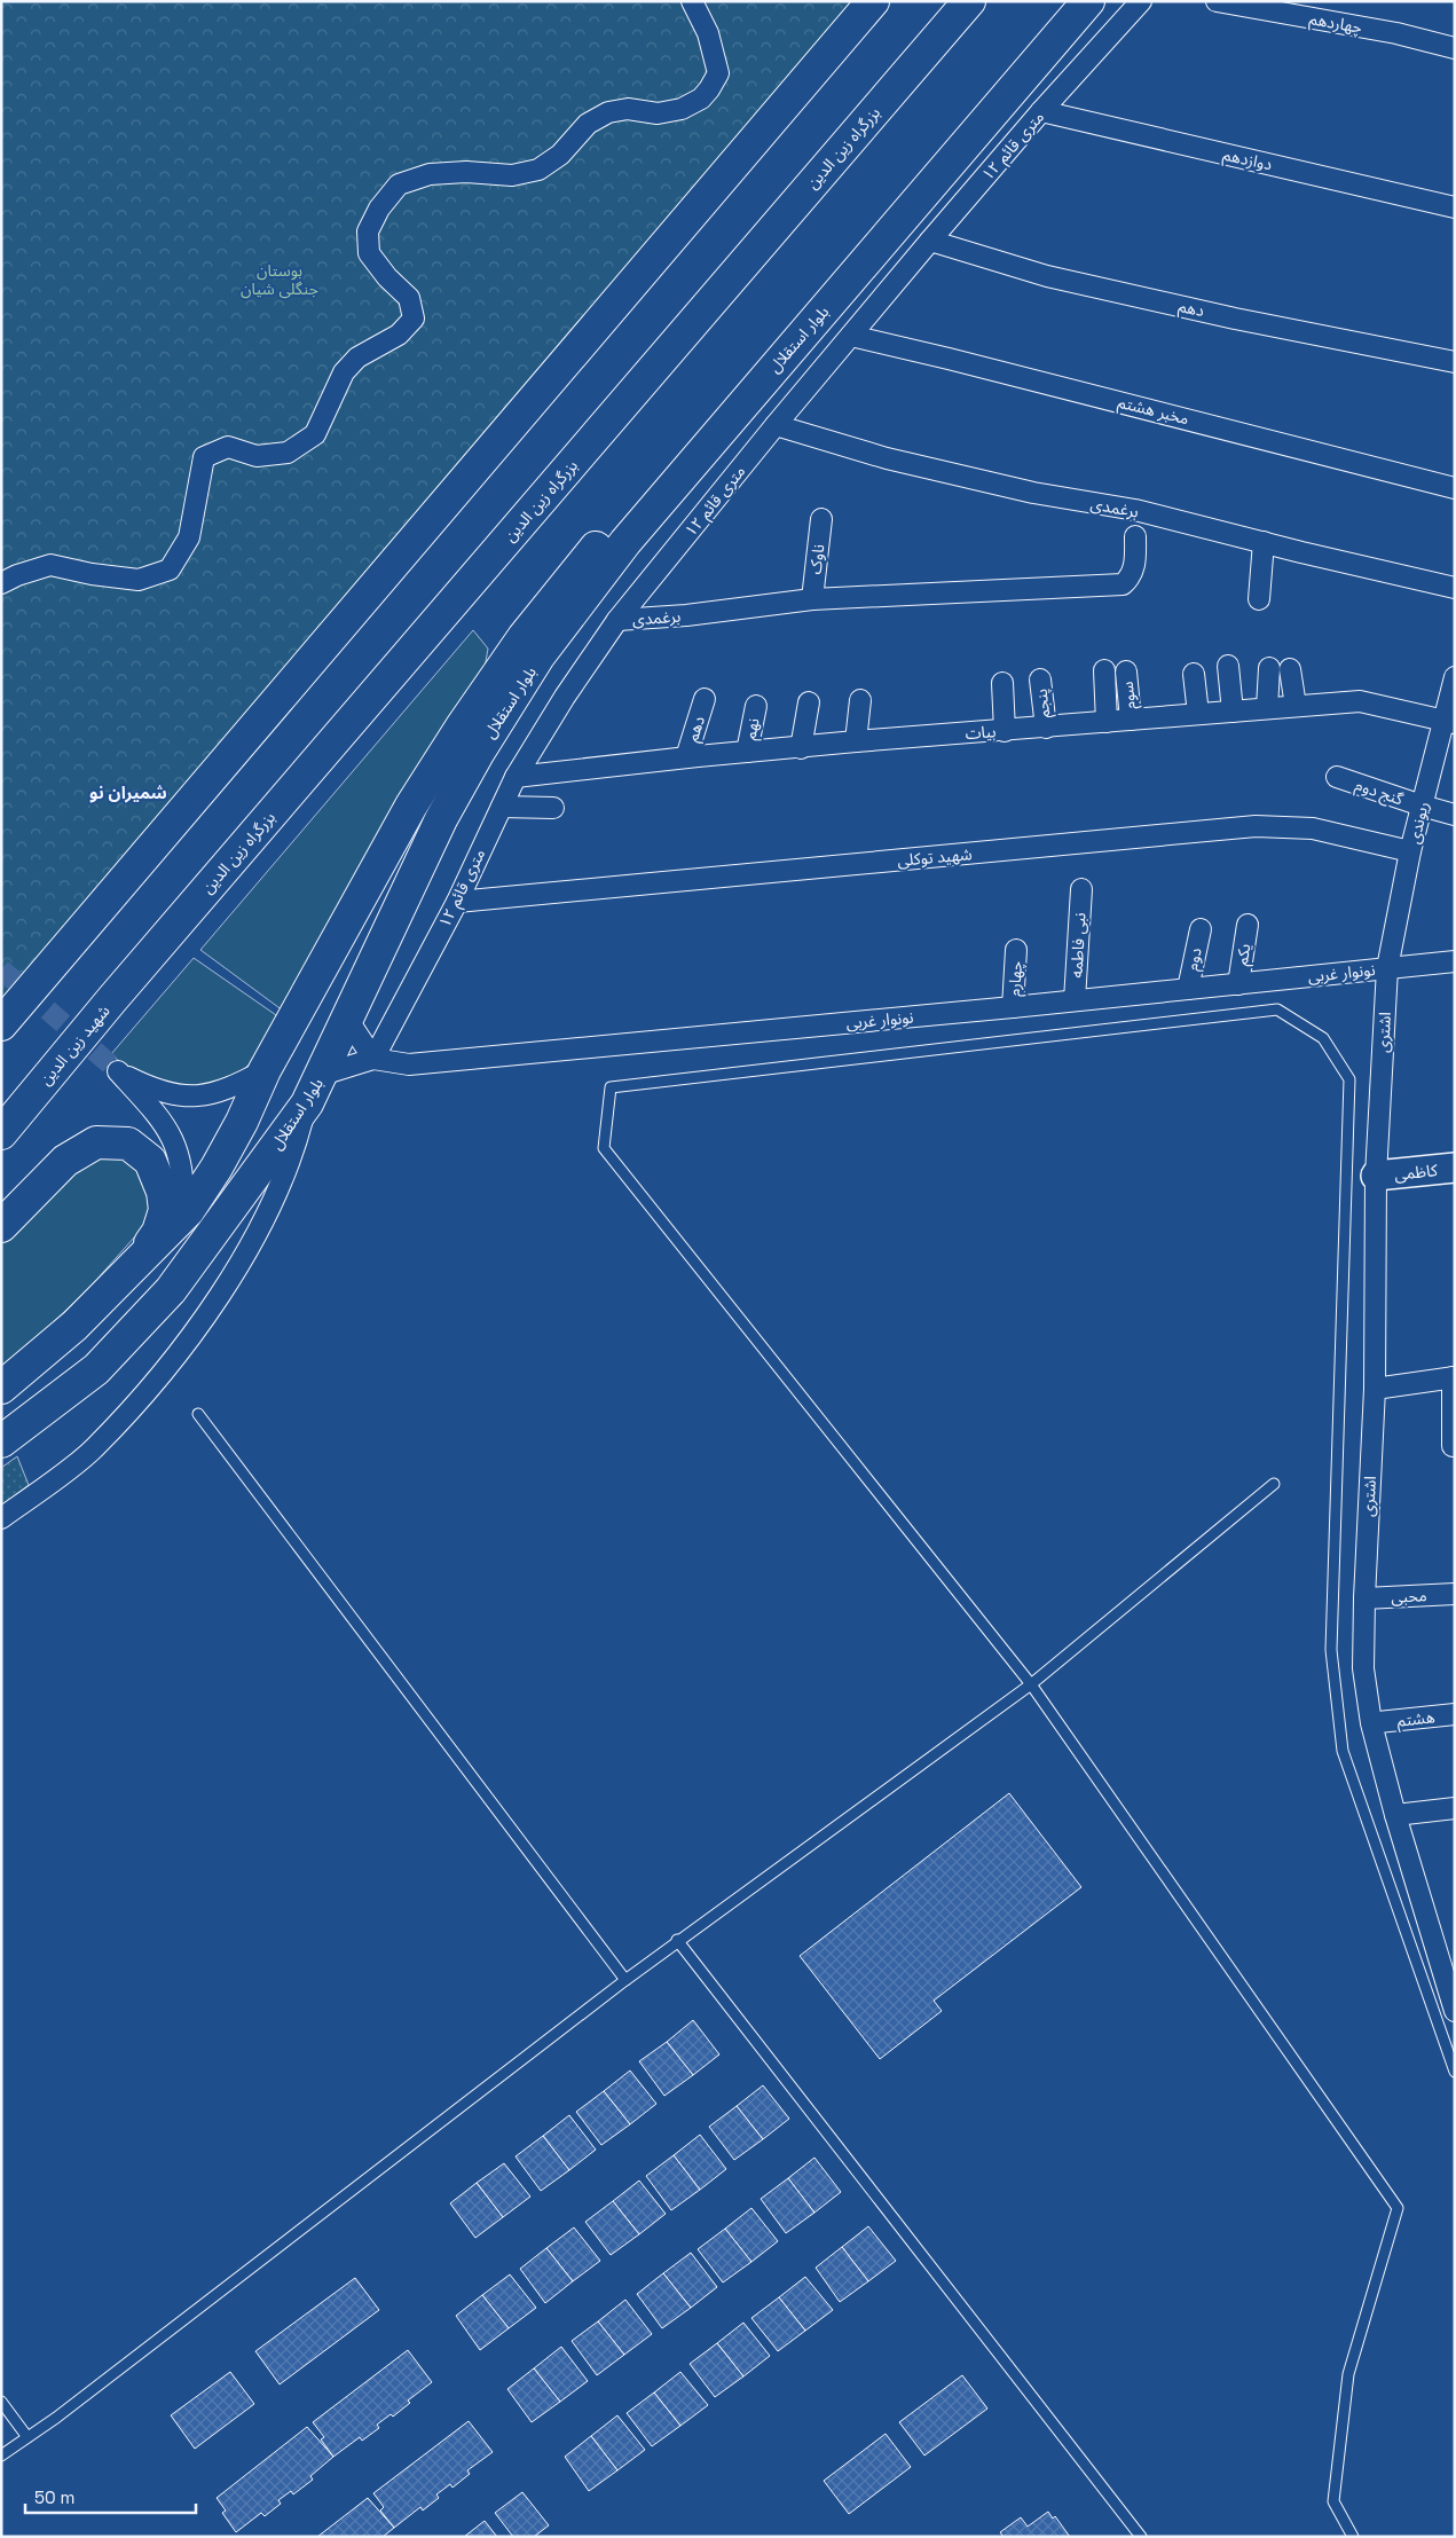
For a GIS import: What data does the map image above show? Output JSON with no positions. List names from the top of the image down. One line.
{"streets":{"main road":["بزرگراه زین الدین","بلوار استقلال","شهید زین الدین"],"street":["چهاردهم","۱۲ متری قائم","دوازدهم","دهم","مخبر هشتم","برغمدی","ناوک","سوم","پنجم","نهم","بیات","گنج دوم","ریوندی","شهید توکلی","نبی فاطمه","یکم","دوم","نونوار غربی","چهارم","اشتری","کاظمی","محبی","هشتم"]},"crossings":[["۱۲ متری قائم","دوازدهم"],["۱۲ متری قائم","دهم"],["۱۲ متری قائم","مخبر هشتم"],["۱۲ متری قائم","برغمدی"],["۱۲ متری قائم","بیات"],["۱۲ متری قائم","شهید توکلی"],["۱۲ متری قائم","نونوار غربی"],["بزرگراه زین الدین","شهید زین الدین"],["دهم","بیات"],["برغمدی","ناوک"],["سوم","بیات"],["پنجم","بیات"],["نهم","بیات"],["بیات","ریوندی"],["گنج دوم","ریوندی"],["ریوندی","شهید توکلی"],["ریوندی","نونوار غربی"],["ریوندی","اشتری"],["نبی فاطمه","نونوار غربی"],["یکم","نونوار غربی"],["دوم","نونوار غربی"],["نونوار غربی","چهارم"],["نونوار غربی","اشتری"],["اشتری","کاظمی"],["اشتری","محبی"]],"districts":["شمیران نو"],"parks":["بوستان جنگلی شیان"],"scale_bar":"50 m"}
